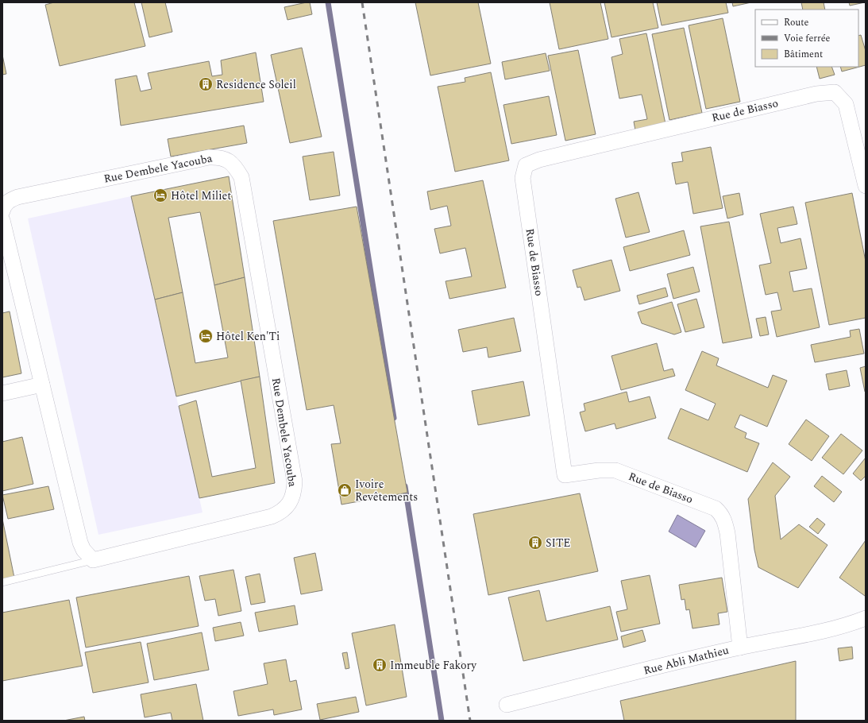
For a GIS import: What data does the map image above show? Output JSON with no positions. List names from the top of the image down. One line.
{"streets":{"street":["Rue de Biasso","Rue Dembele Yacouba","Rue Abli Mathieu"]},"crossings":[["Rue de Biasso","Rue Abli Mathieu"]],"places":{"building":["Residence Soleil","SITE","Immeuble Fakory"],"hotel":["Hôtel Miliet","Hôtel Ken'Ti"],"shop":["Ivoire Revêtements"]},"legend":["Route","Voie ferrée","Bâtiment"]}
